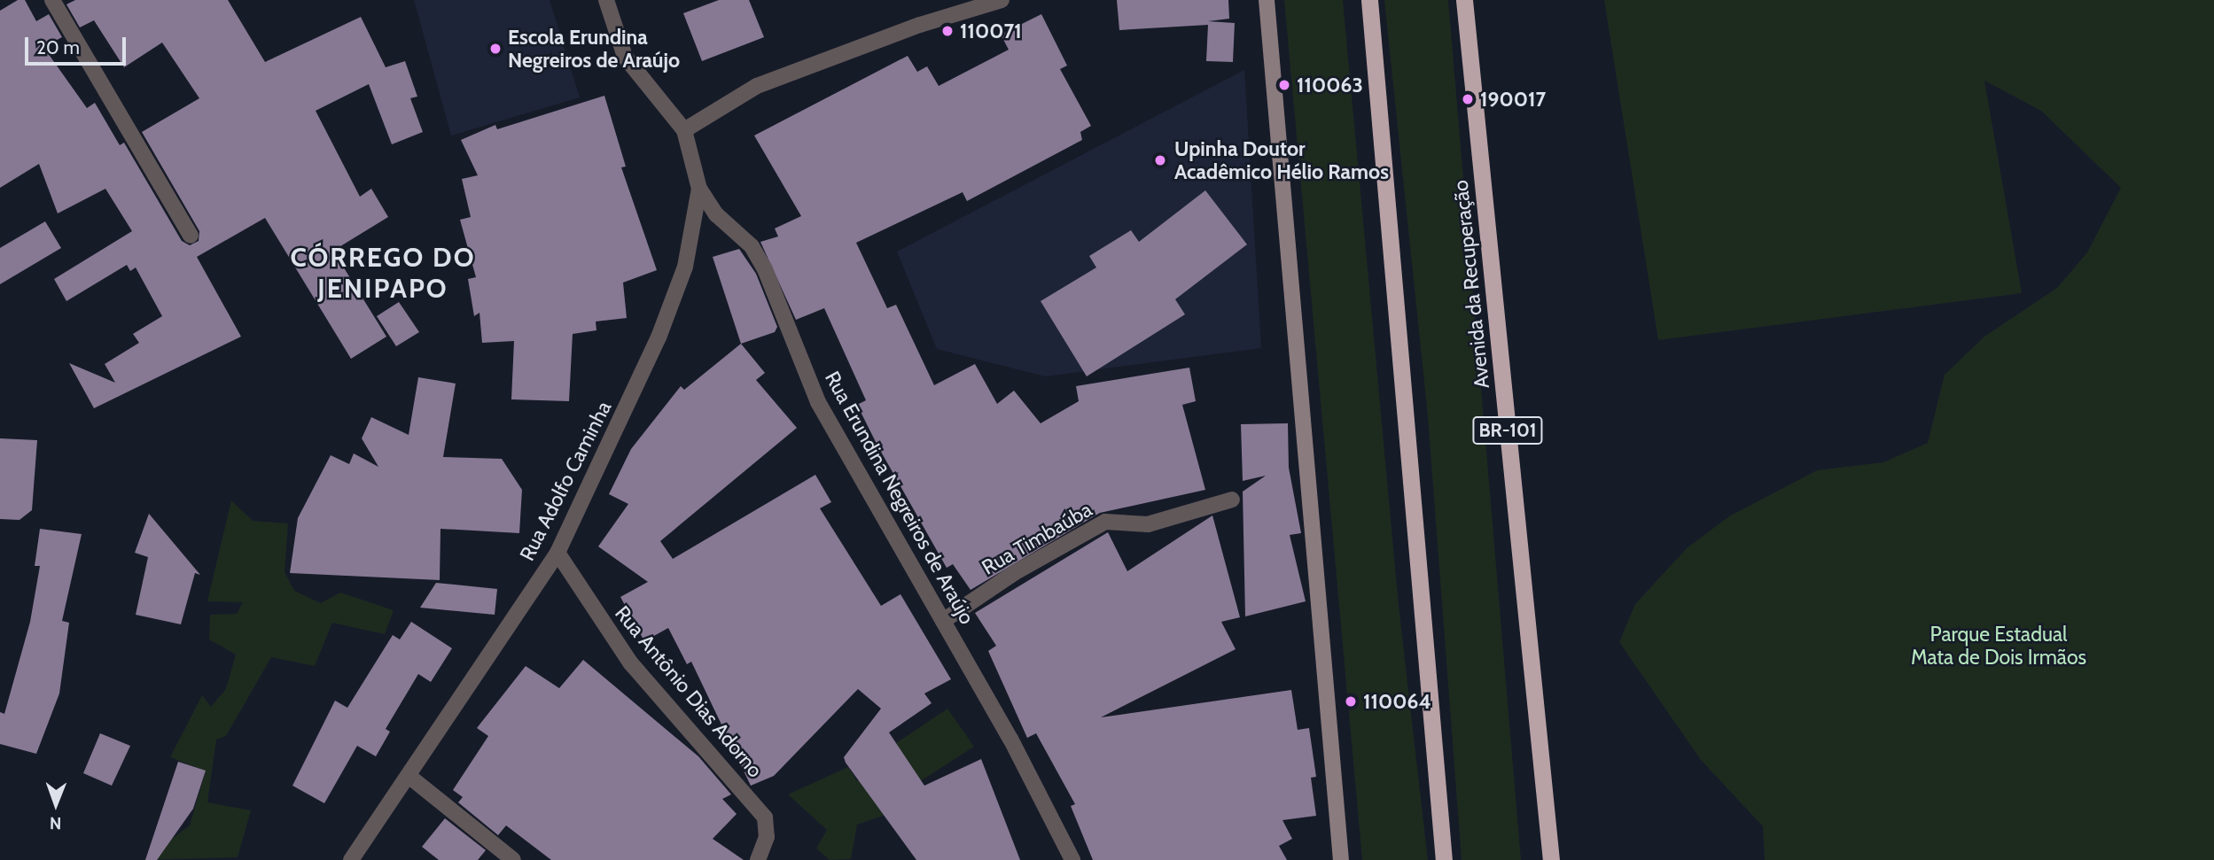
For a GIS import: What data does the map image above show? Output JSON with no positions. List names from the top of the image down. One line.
{"streets":{"highway":["Avenida da Recuperação","BR-101"],"street":["Rua Adolfo Caminha","Rua Erundina Negreiros de Araújo","Rua Timbaúba","Rua Antônio Dias Adorno"]},"crossings":[["Rua Adolfo Caminha","Rua Erundina Negreiros de Araújo"],["Rua Adolfo Caminha","Rua Antônio Dias Adorno"],["Rua Erundina Negreiros de Araújo","Rua Timbaúba"]],"districts":["CÓRREGO DO JENIPAPO"],"parks":["Parque Estadual Mata de Dois Irmãos"],"places":["110071","Escola Erundina Negreiros de Araújo","110063","190017","Upinha Doutor Acadêmico Hélio Ramos","110064"],"scale_bar":"20 m","north":"bottom"}
